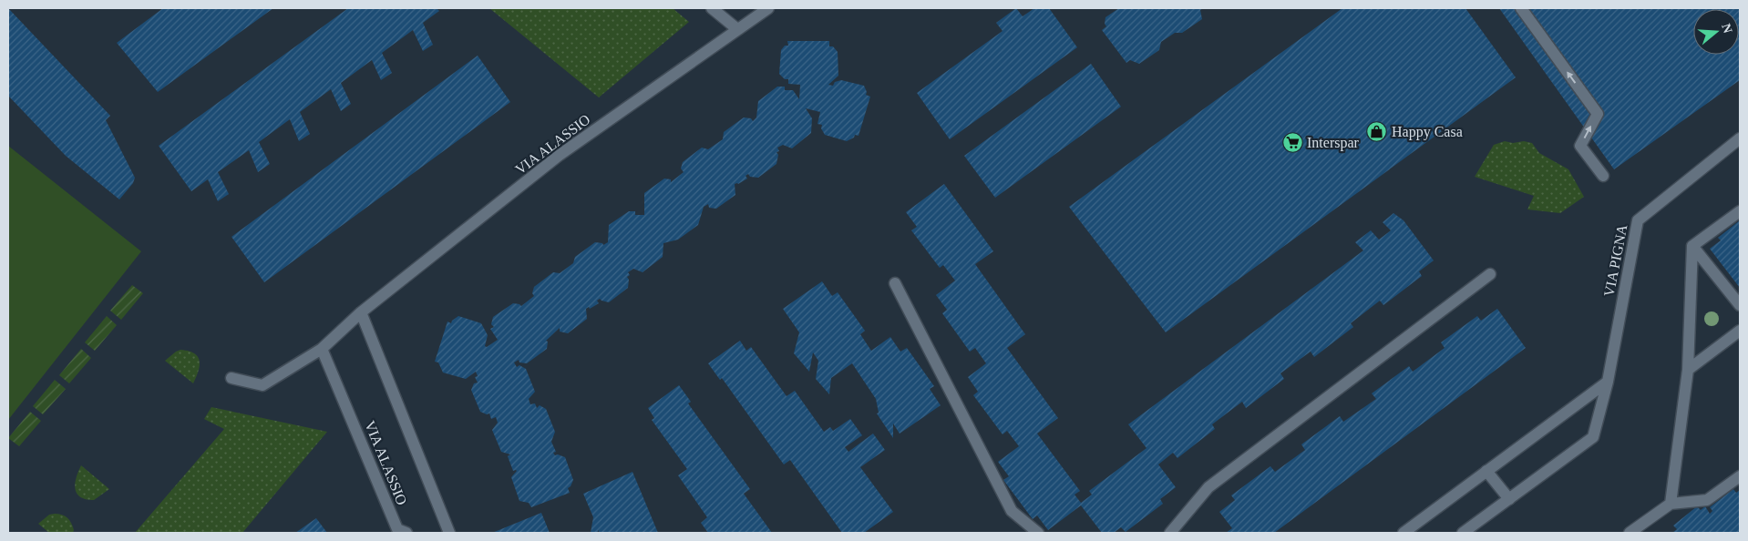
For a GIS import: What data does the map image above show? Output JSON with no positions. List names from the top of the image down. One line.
{"streets":{"street":["VIA ALASSIO","VIA PIGNA"]},"places":{"shop":["Happy Casa"],"supermarket":["Interspar"]},"north":"right"}
